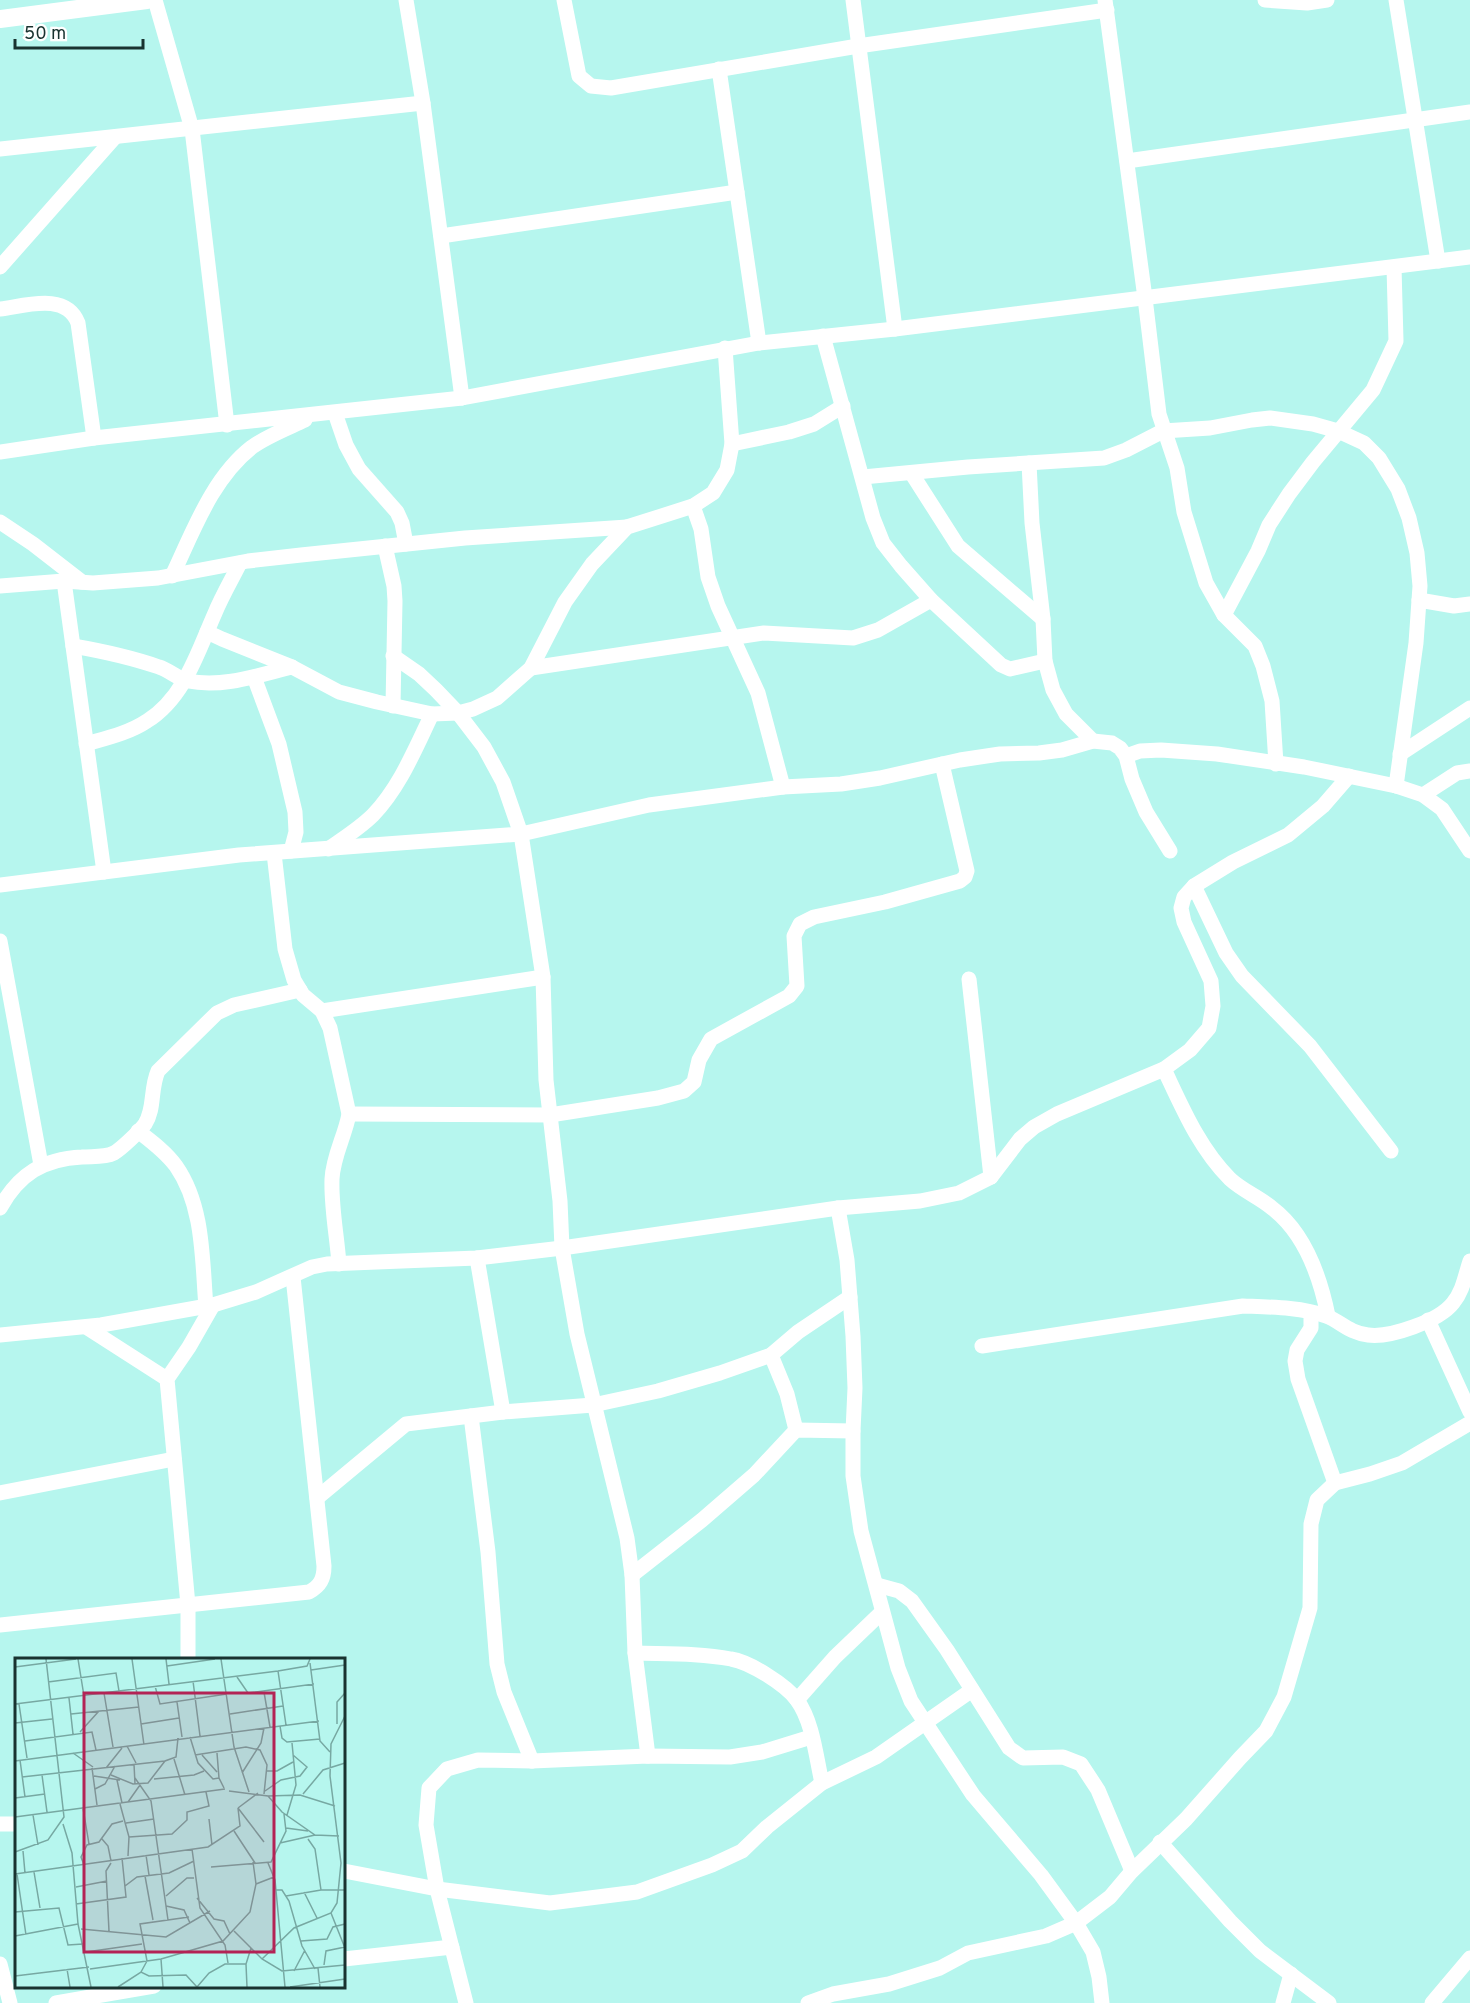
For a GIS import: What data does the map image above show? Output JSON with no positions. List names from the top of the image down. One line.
{"scale_bar":"50 m"}
